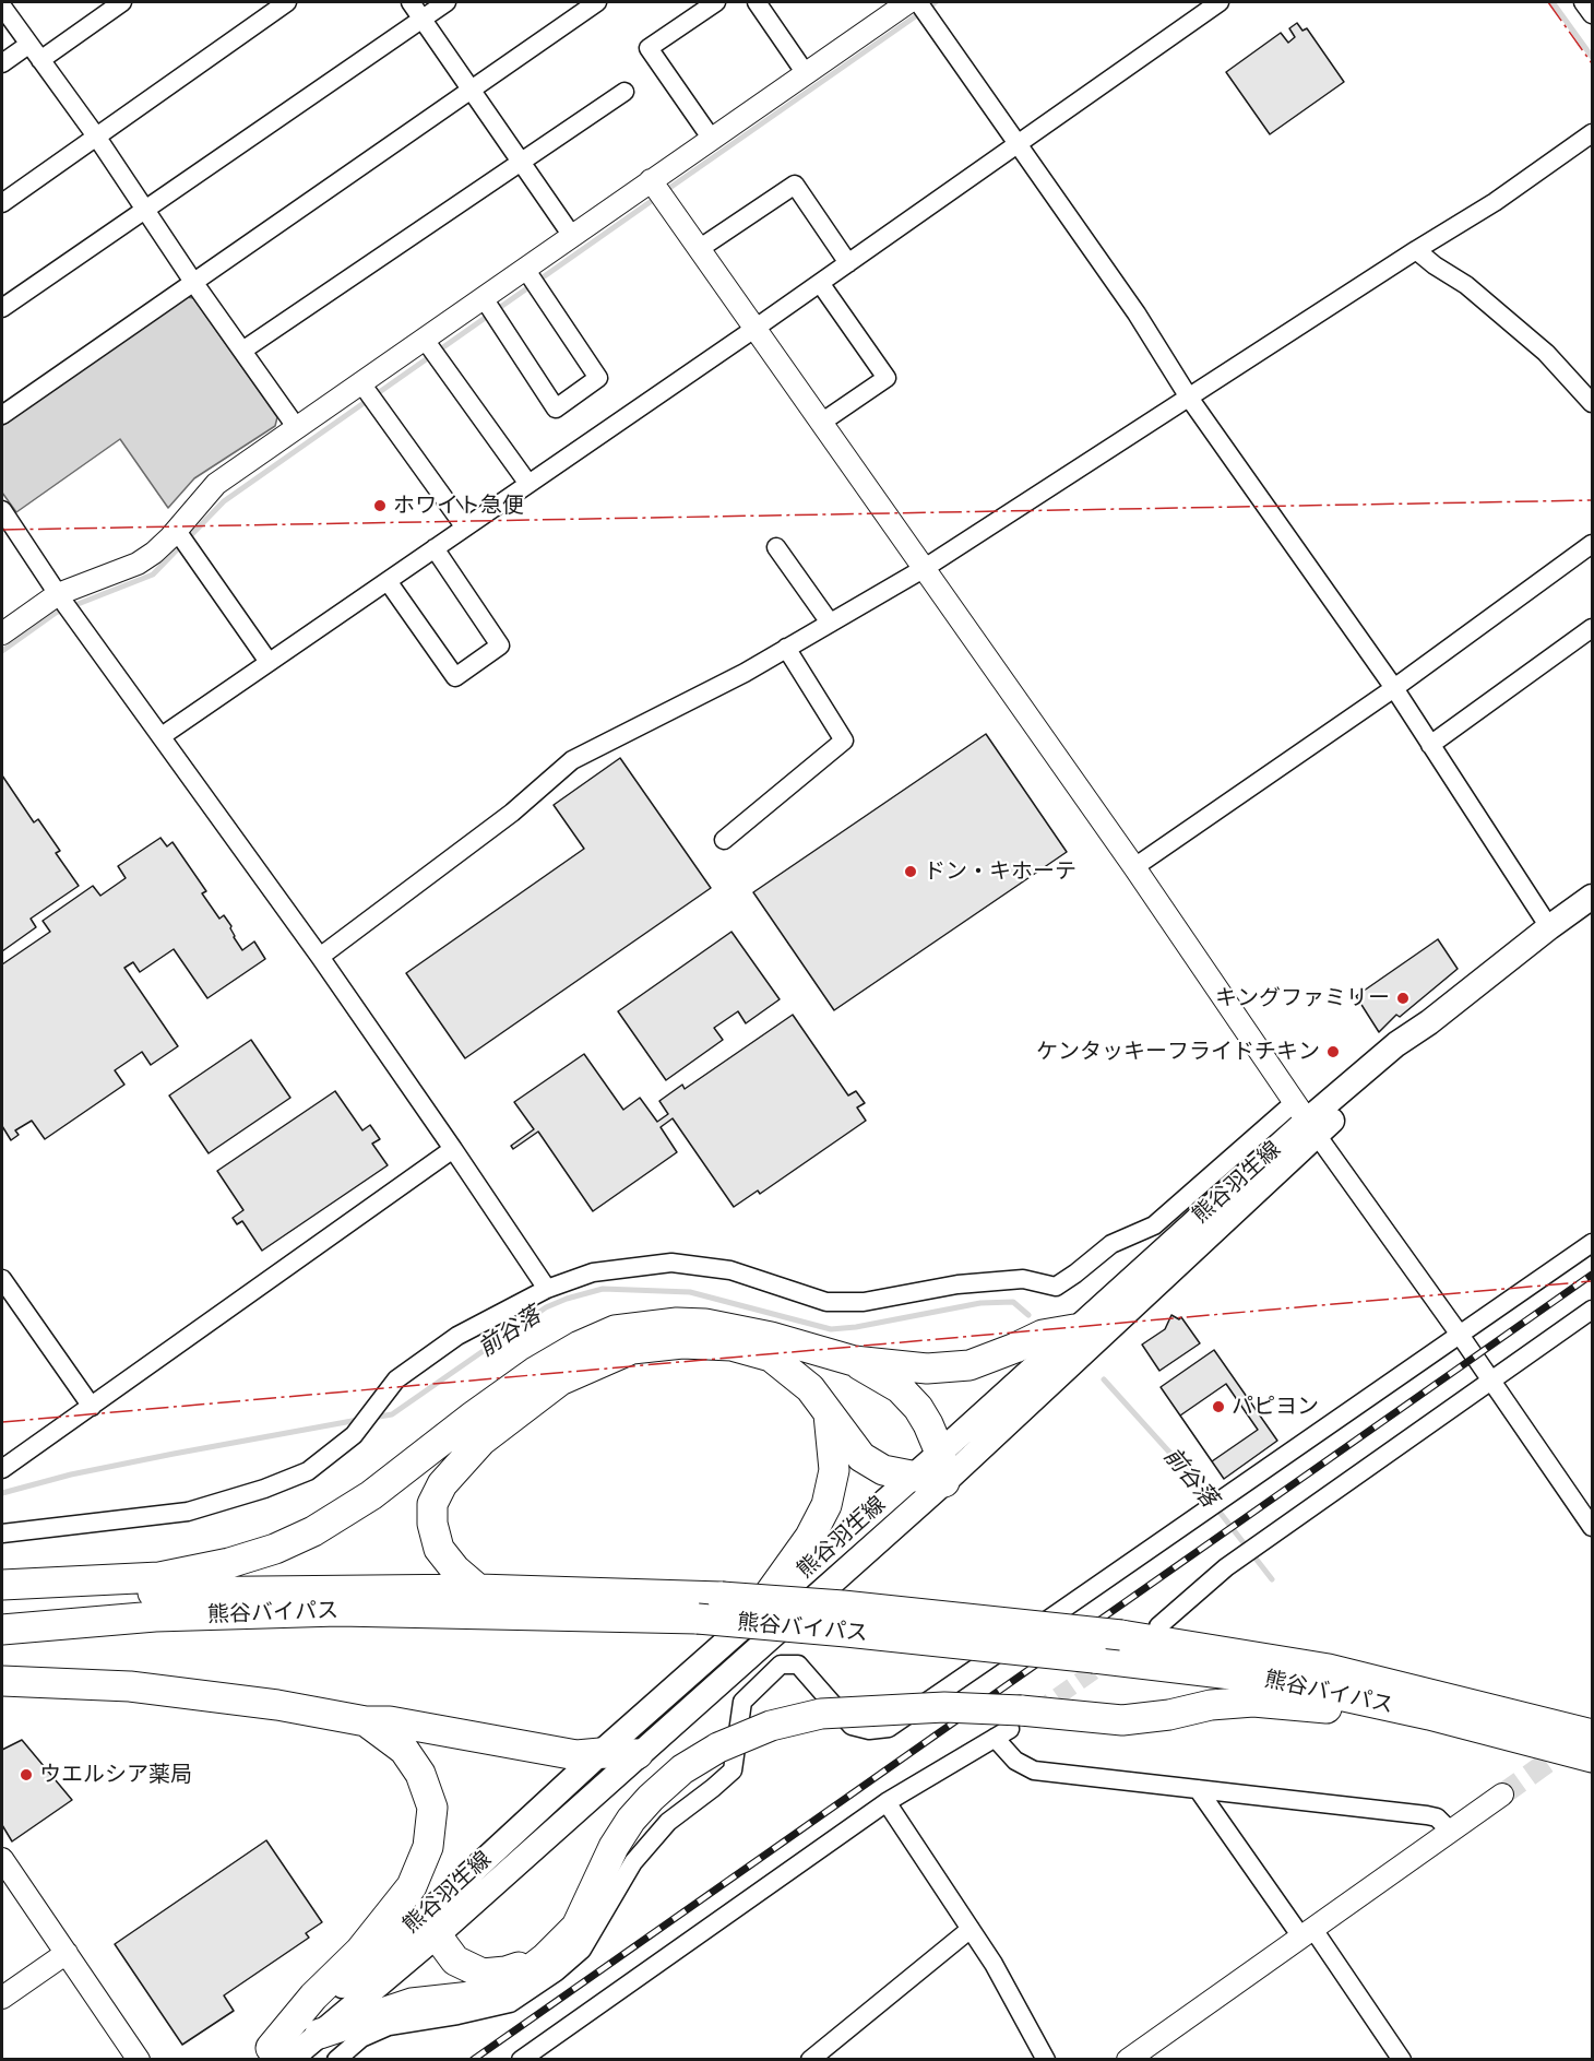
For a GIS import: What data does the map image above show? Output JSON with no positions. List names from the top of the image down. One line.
{"streets":{"highway":["熊谷バイパス"],"main road":["熊谷羽生線"]},"water":["前谷落"],"places":["ホワイト急便","ドン・キホーテ","キングファミリー","ケンタッキーフライドチキン","パピヨン","ウエルシア薬局"]}
